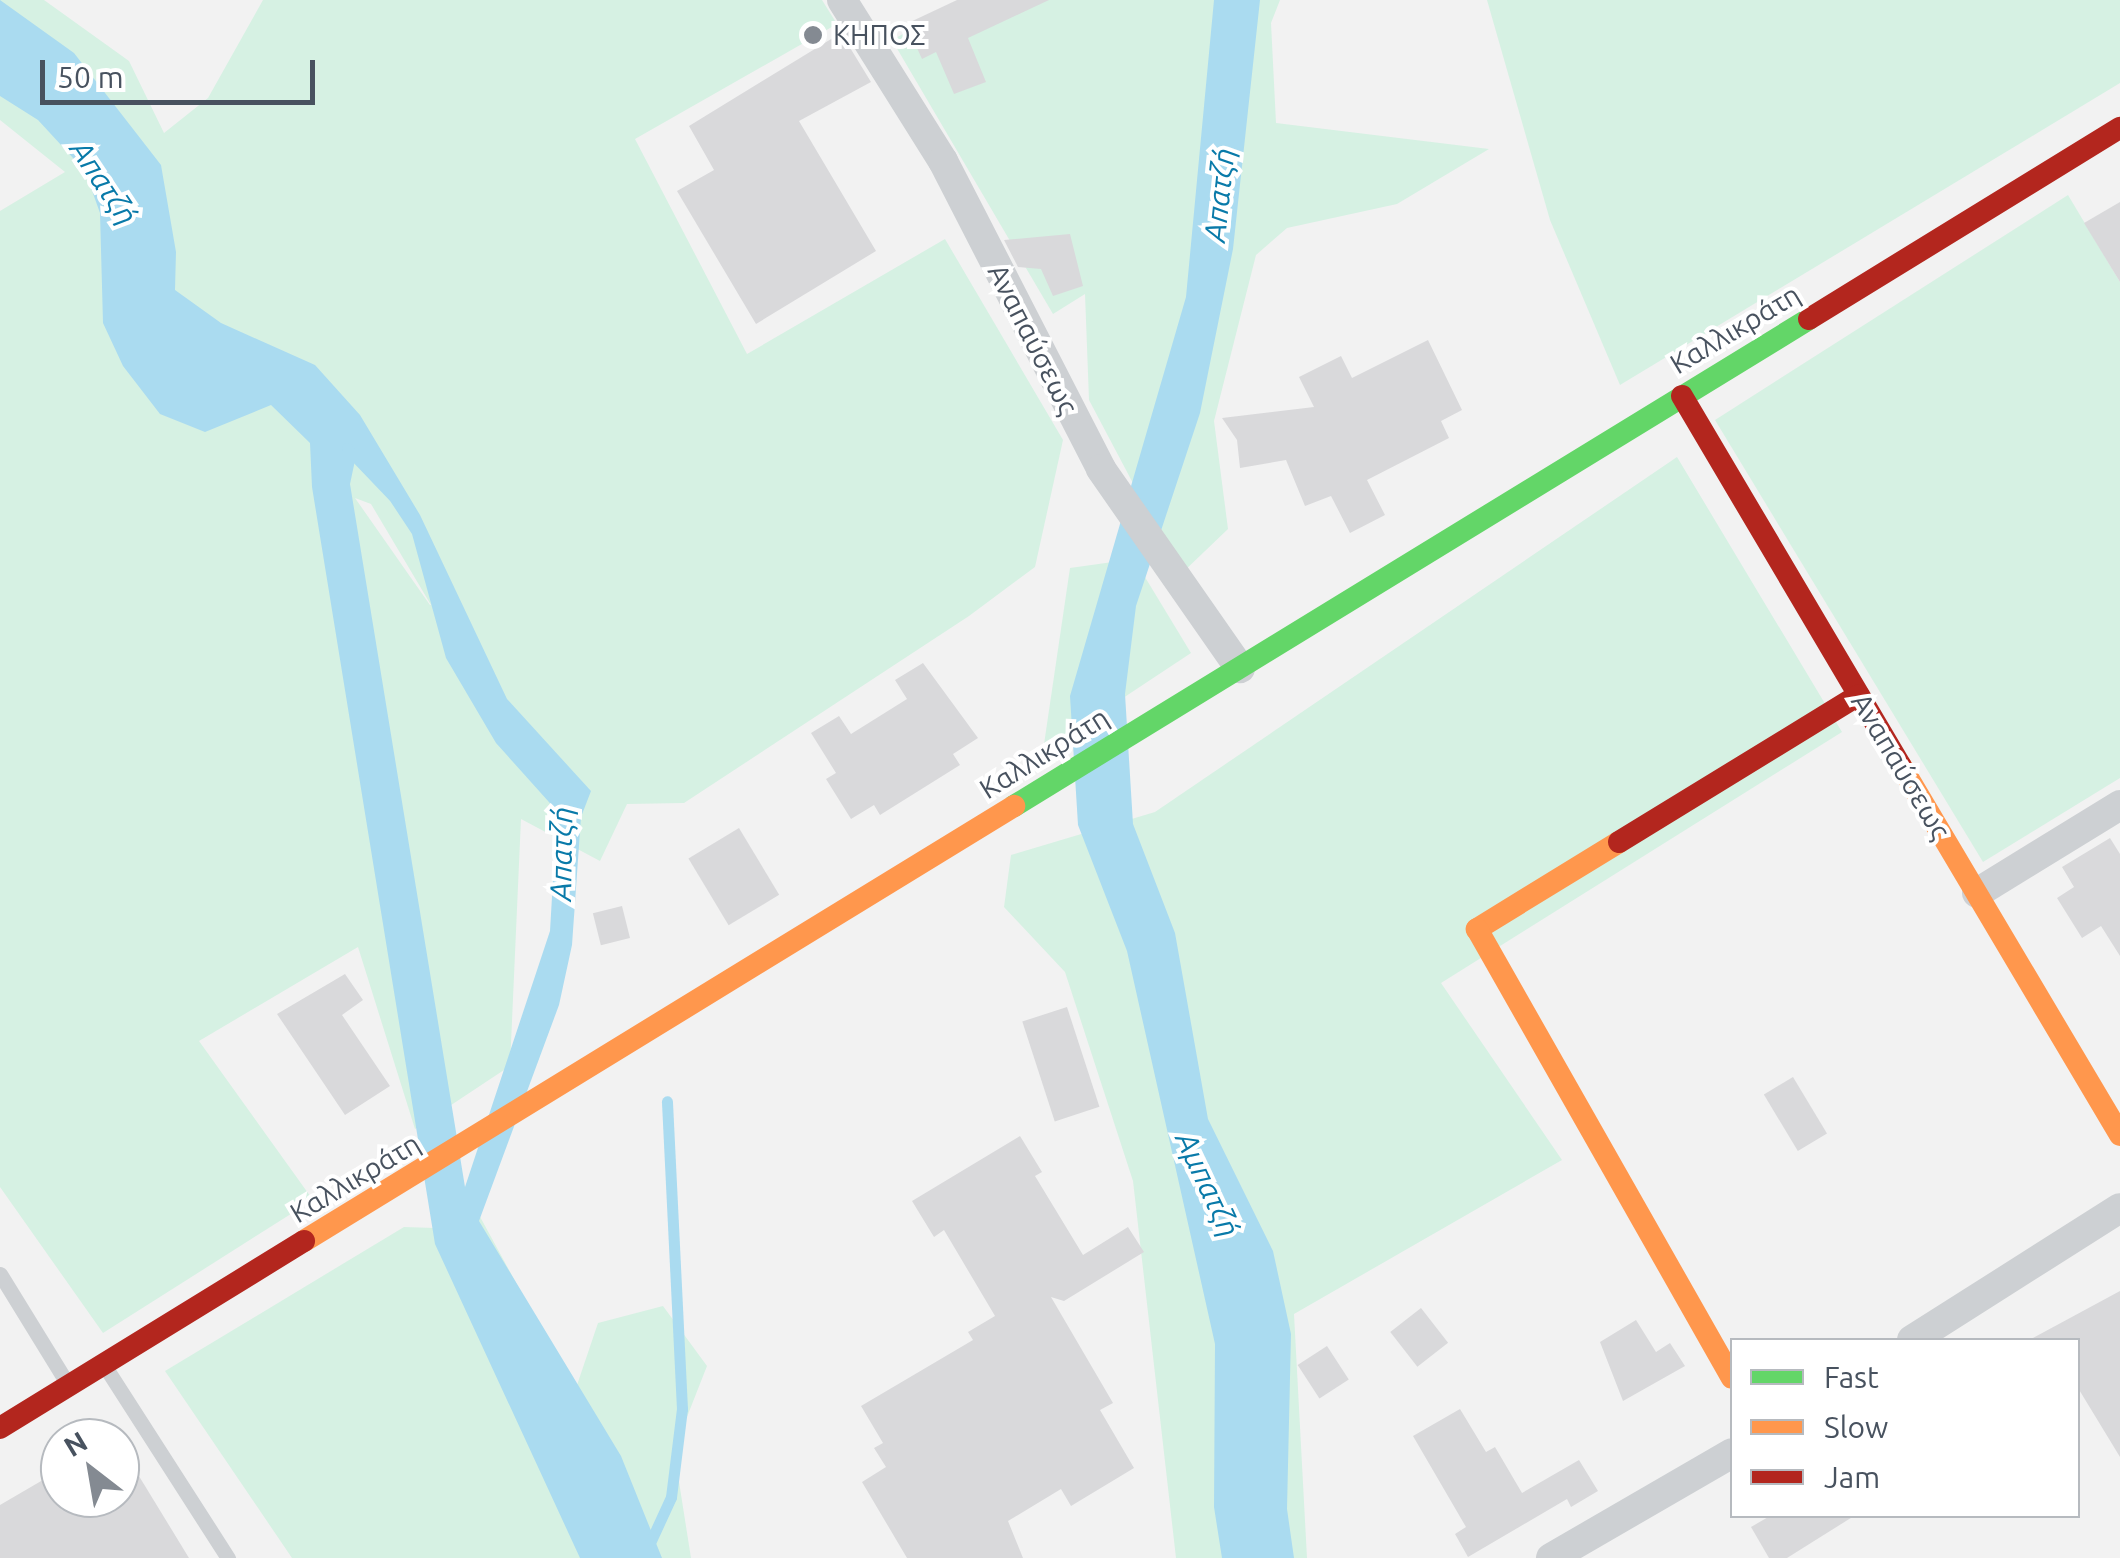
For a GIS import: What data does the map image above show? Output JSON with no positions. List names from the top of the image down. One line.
{"streets":{"street":["Καλλικράτη","Αναπαύσεως"]},"crossings":[["Καλλικράτη","Αναπαύσεως"]],"water":["Απατζή","Αμπατζή"],"places":["ΚΗΠΟΣ"],"legend":["Fast","Slow","Jam"],"scale_bar":"50 m","north":"top left"}
